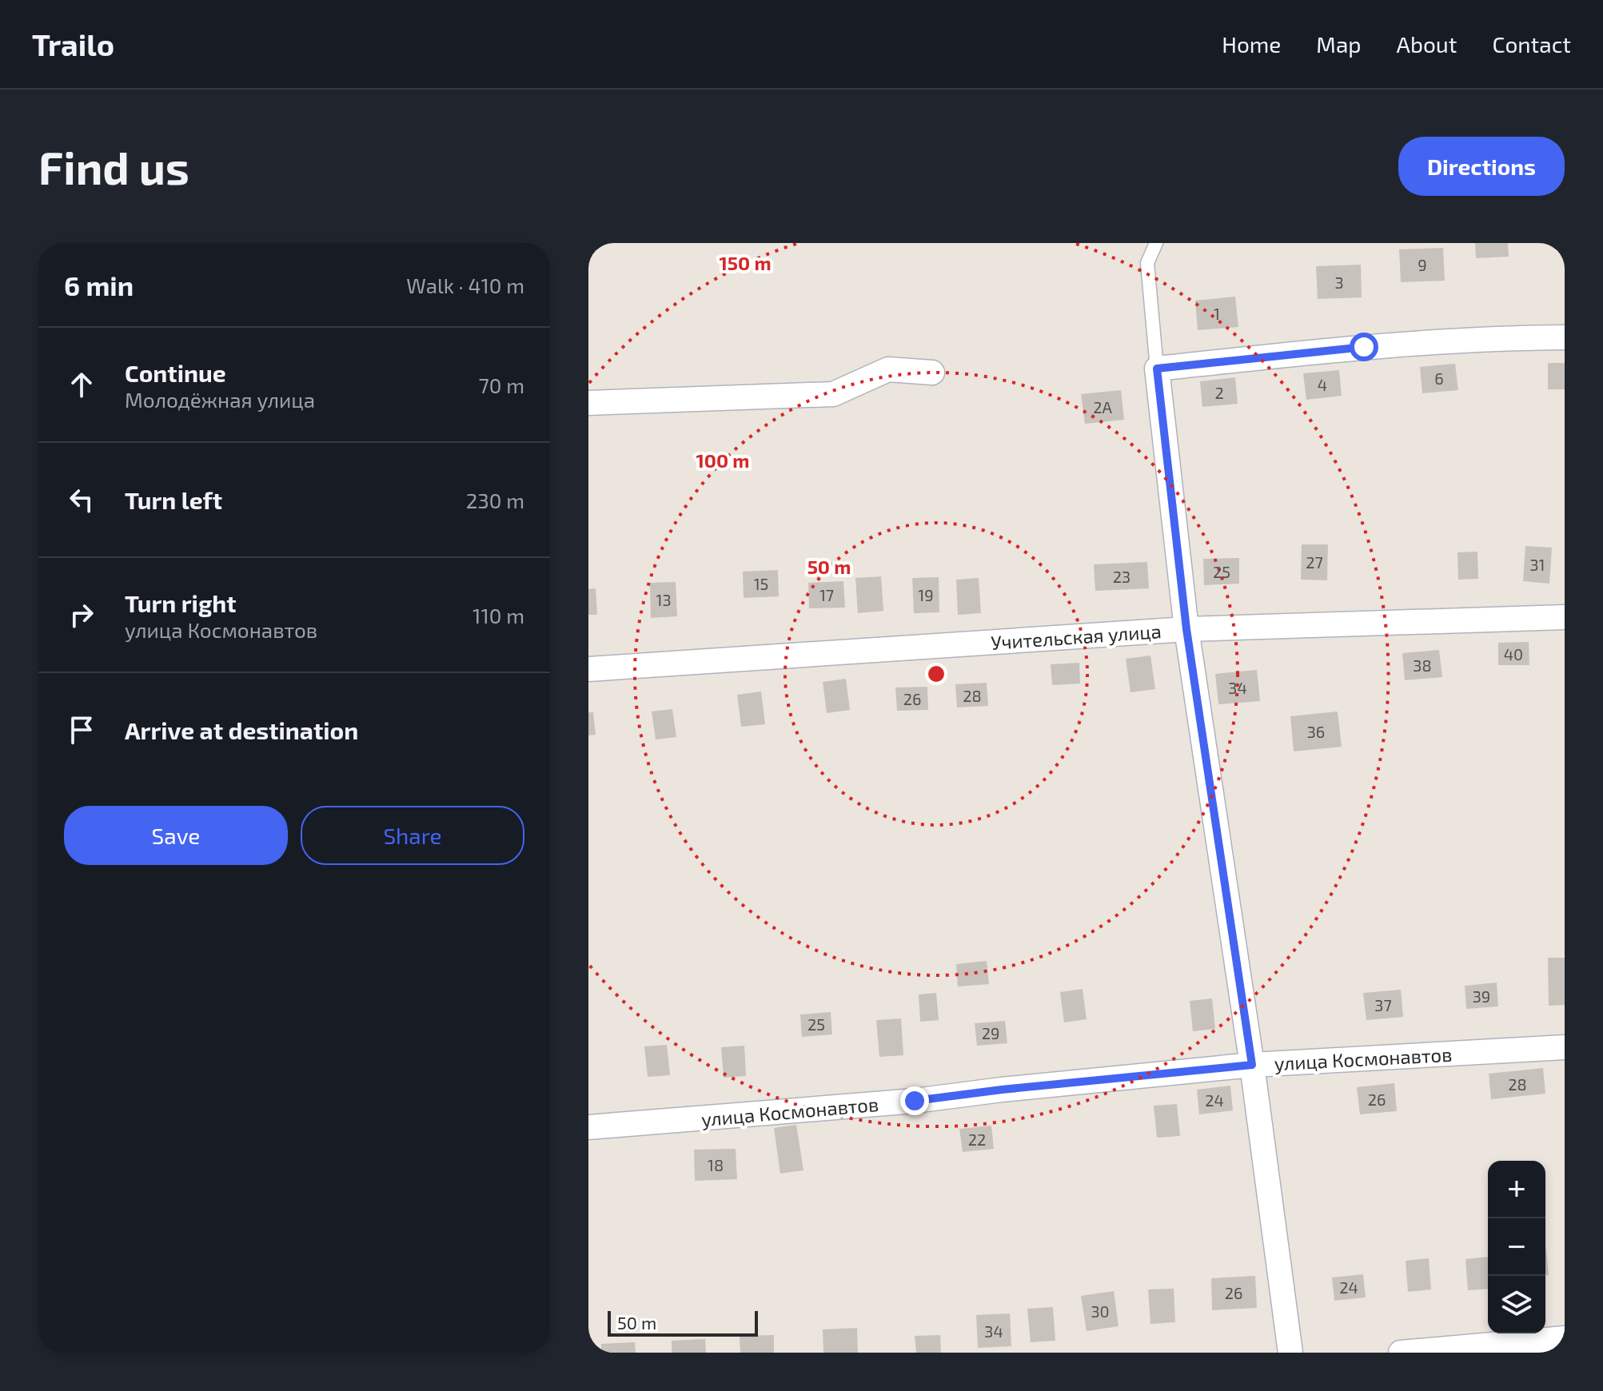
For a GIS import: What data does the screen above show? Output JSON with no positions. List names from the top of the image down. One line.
{"streets":{"street":["Учительская улица","улица Космонавтов"]},"house_numbers":["9","3","1","6","4","2","2А","27","31","25","23","15","17","19","13","40","38","34","28","26","36","39","37","25","29","28","26","24","22","18","24","26","30","34"],"scale_bar":"50 m","page":{"header":"Trailo","nav":["Home","Map","About","Contact"],"buttons":["Directions",["Save","Share"]],"title":"Find us","heading":["6 min","Walk · 410 m"],"list":[["Continue","Молодёжная улица","70 m"],["Turn left","230 m"],["Turn right","улица Космонавтов","110 m"],"Arrive at destination"],"map_buttons":["+","−"],"scale":"50 m"},"rings":["150 m","100 m","50 m"]}
